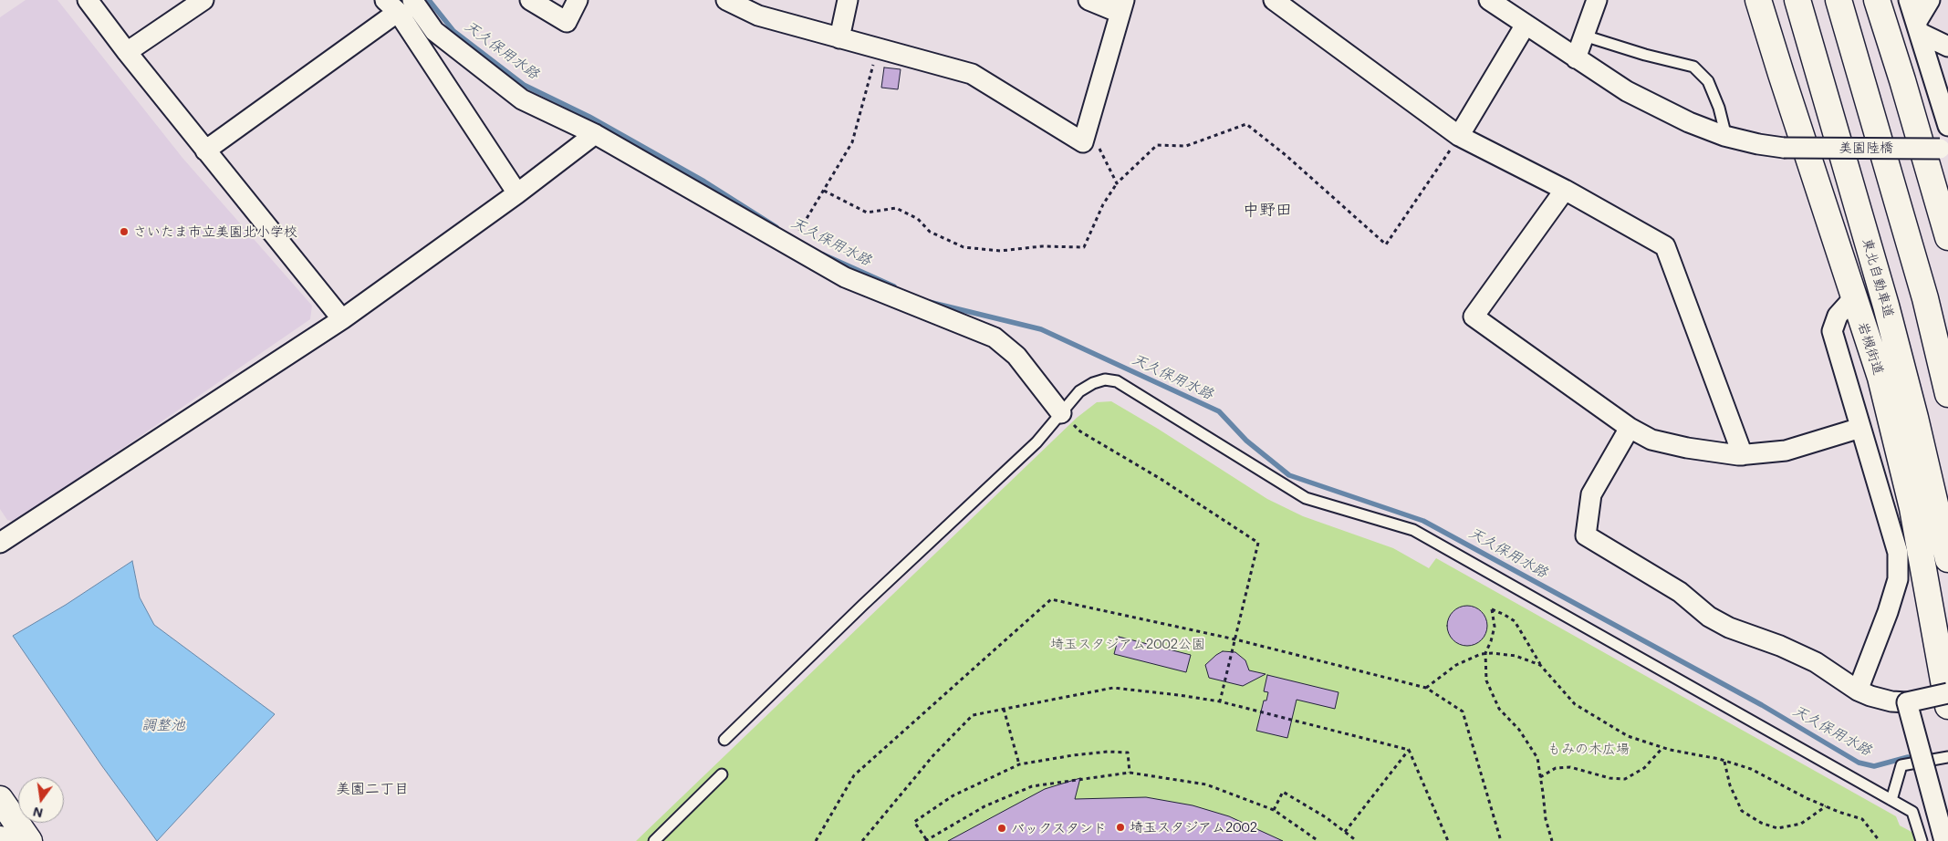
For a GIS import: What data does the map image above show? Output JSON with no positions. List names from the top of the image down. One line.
{"streets":{"main road":["東北自動車道","岩槻街道"],"street":["美園陸橋"]},"districts":["中野田","美園二丁目"],"water":["天久保用水路","調整池"],"parks":["埼玉スタジアム2002公園","もみの木広場"],"places":["さいたま市立美園北小学校","埼玉スタジアム2002","バックスタンド"],"north":"bottom"}
